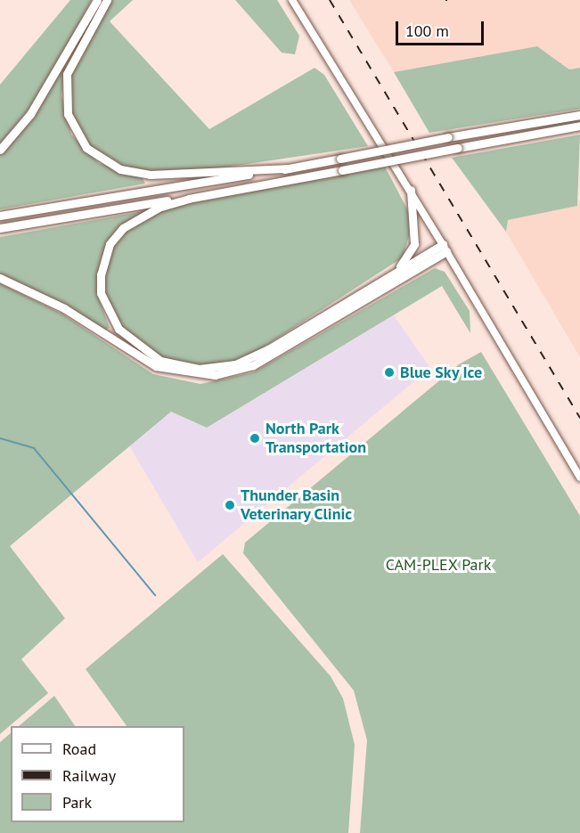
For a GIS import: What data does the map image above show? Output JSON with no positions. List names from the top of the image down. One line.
{"parks":["CAM-PLEX Park"],"places":["Blue Sky Ice","North Park Transportation","Thunder Basin Veterinary Clinic"],"legend":["Road","Railway","Park"],"scale_bar":"100 m"}
